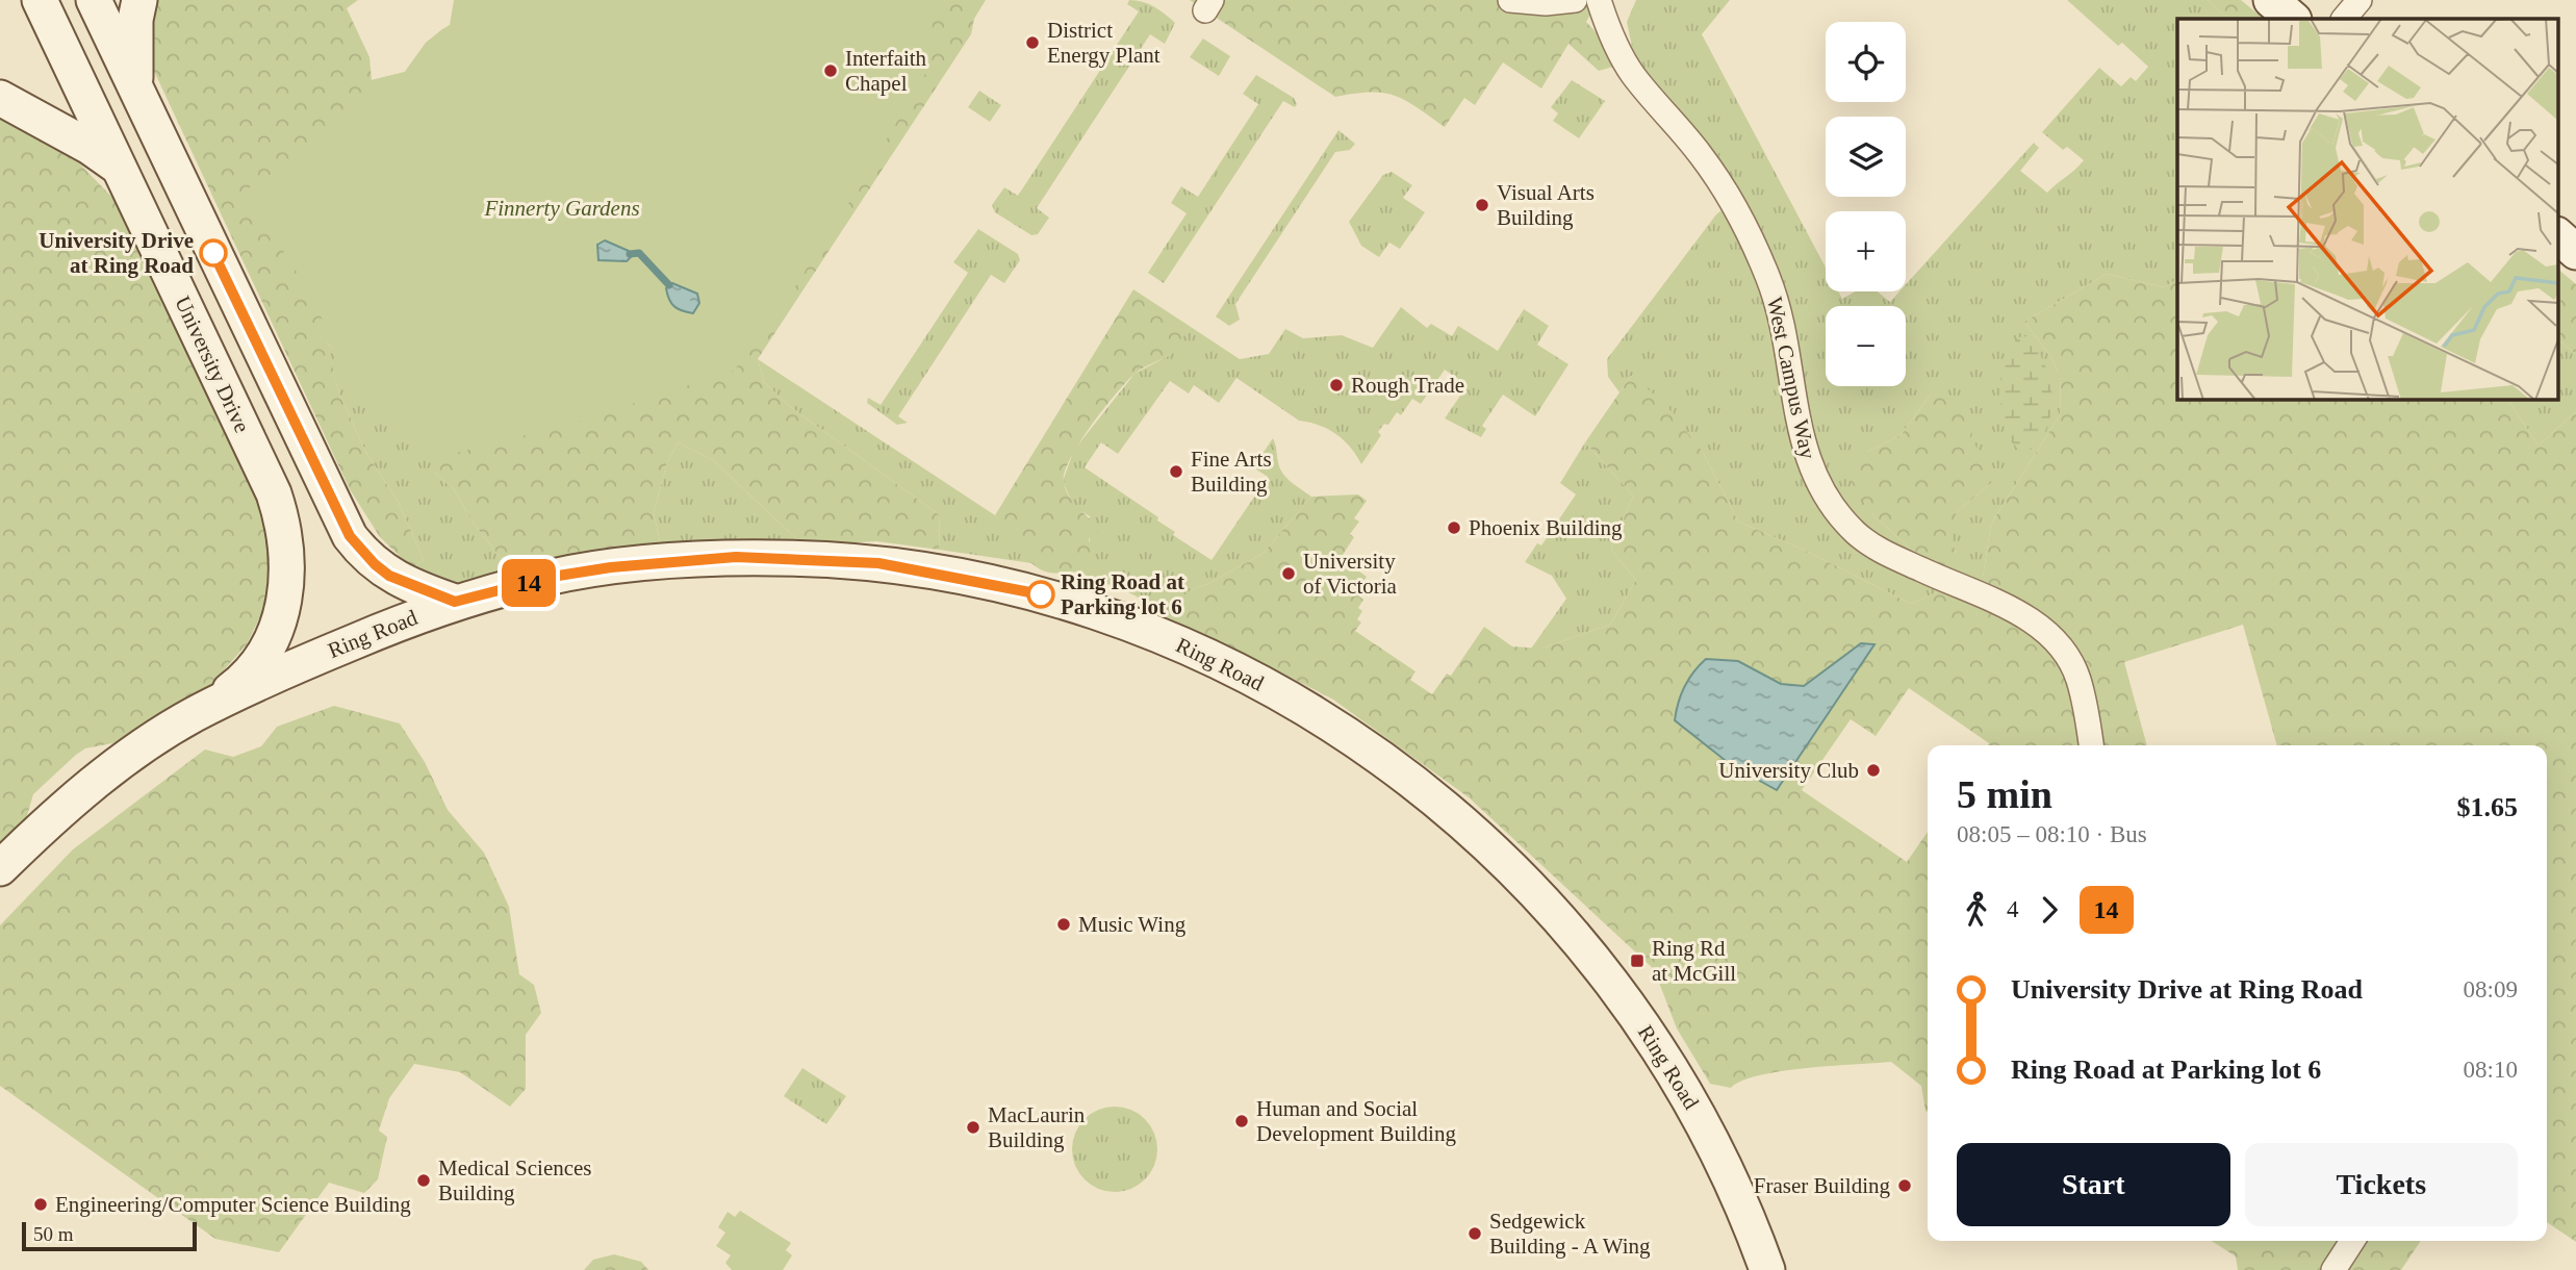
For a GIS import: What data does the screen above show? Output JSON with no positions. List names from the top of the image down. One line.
{"streets":{"street":["University Drive","West Campus Way","Ring Road"]},"crossings":[["University Drive","Ring Road"]],"parks":["Finnerty Gardens"],"places":{"other":["District Energy Plant","Interfaith Chapel","Visual Arts Building","University Drive at Ring Road","Rough Trade","Fine Arts Building","Phoenix Building","University of Victoria","Ring Road at Parking lot 6","University Club","Music Wing","Human and Social Development Building","MacLaurin Building","Medical Sciences Building","Fraser Building","Engineering/Computer Science Building","Sedgewick Building - A Wing"],"transit":["Ring Rd at McGill"]},"lines":["bus line 14"],"scale_bar":"50 m","page":{"on_map":"14","map_buttons":["+","−"],"heading":["5 min","08:05 – 08:10 · Bus","$1.65"],"legs":["4","14"],"list":[{"name":"University Drive at Ring Road","value":"08:09"},{"name":"Ring Road at Parking lot 6","value":"08:10"}],"buttons":["Start","Tickets"],"scale":"50 m"}}
